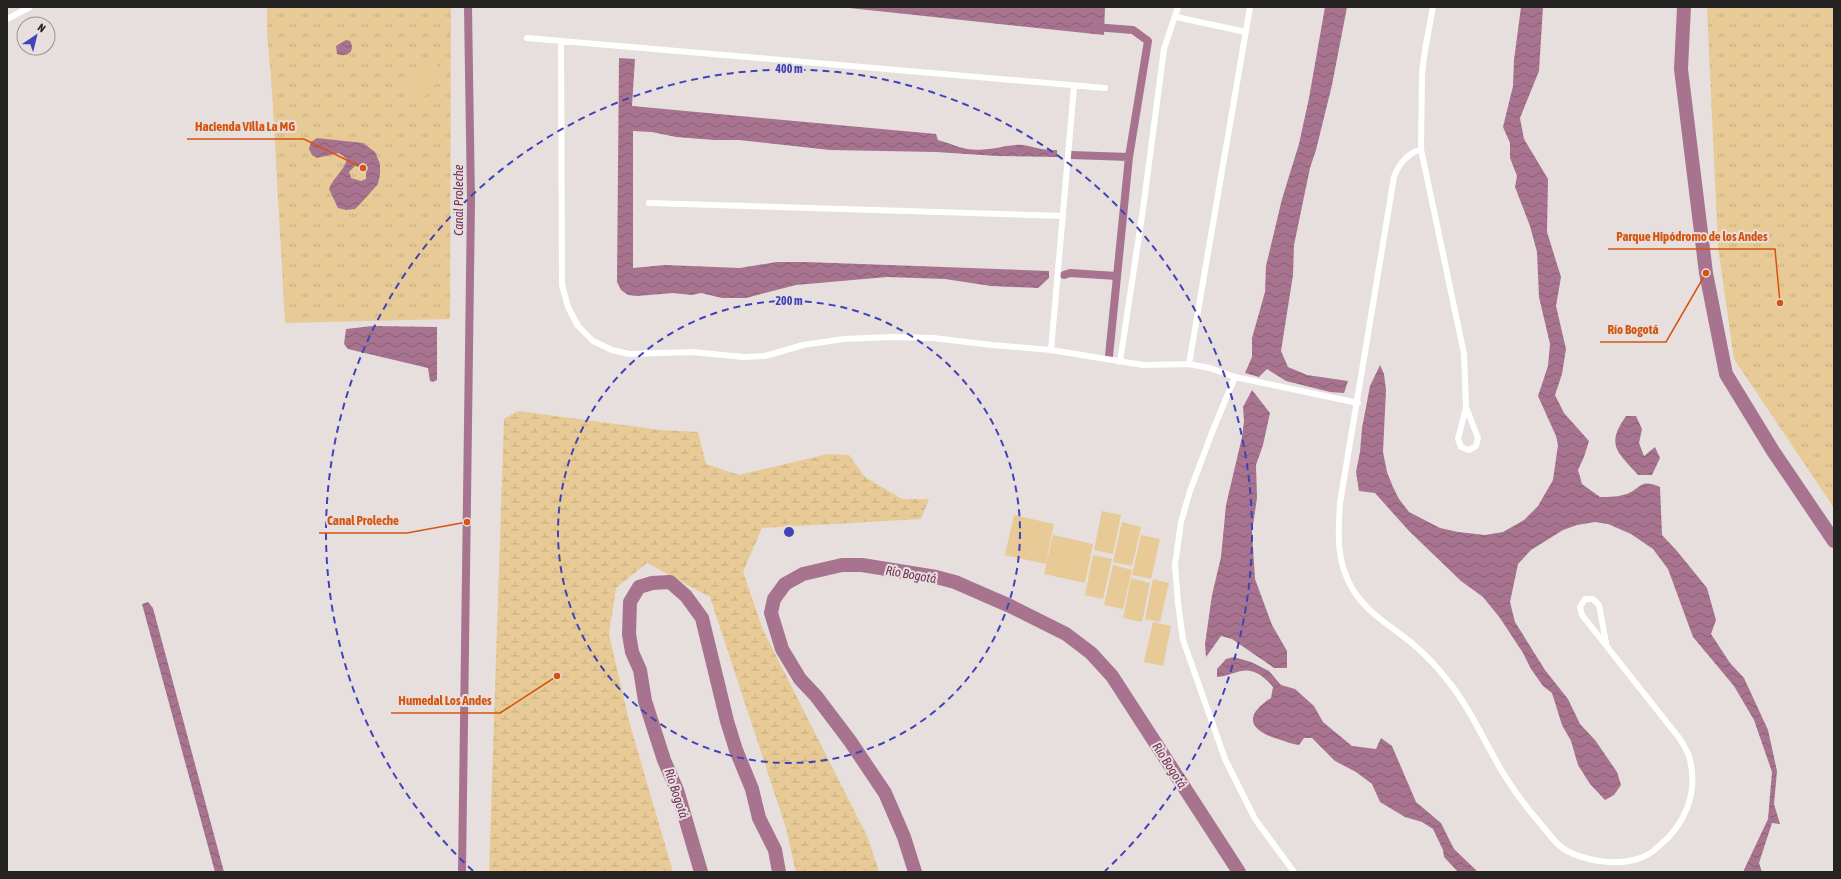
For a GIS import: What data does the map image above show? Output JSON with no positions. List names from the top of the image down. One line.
{"water":["Canal Proleche","Río Bogotá"],"places":["Hacienda Villa La MG","Río Bogotá","Parque Hipódromo de los Andes","Canal Proleche","Humedal Los Andes"],"north":"top right","rings":["400 m","200 m"]}
